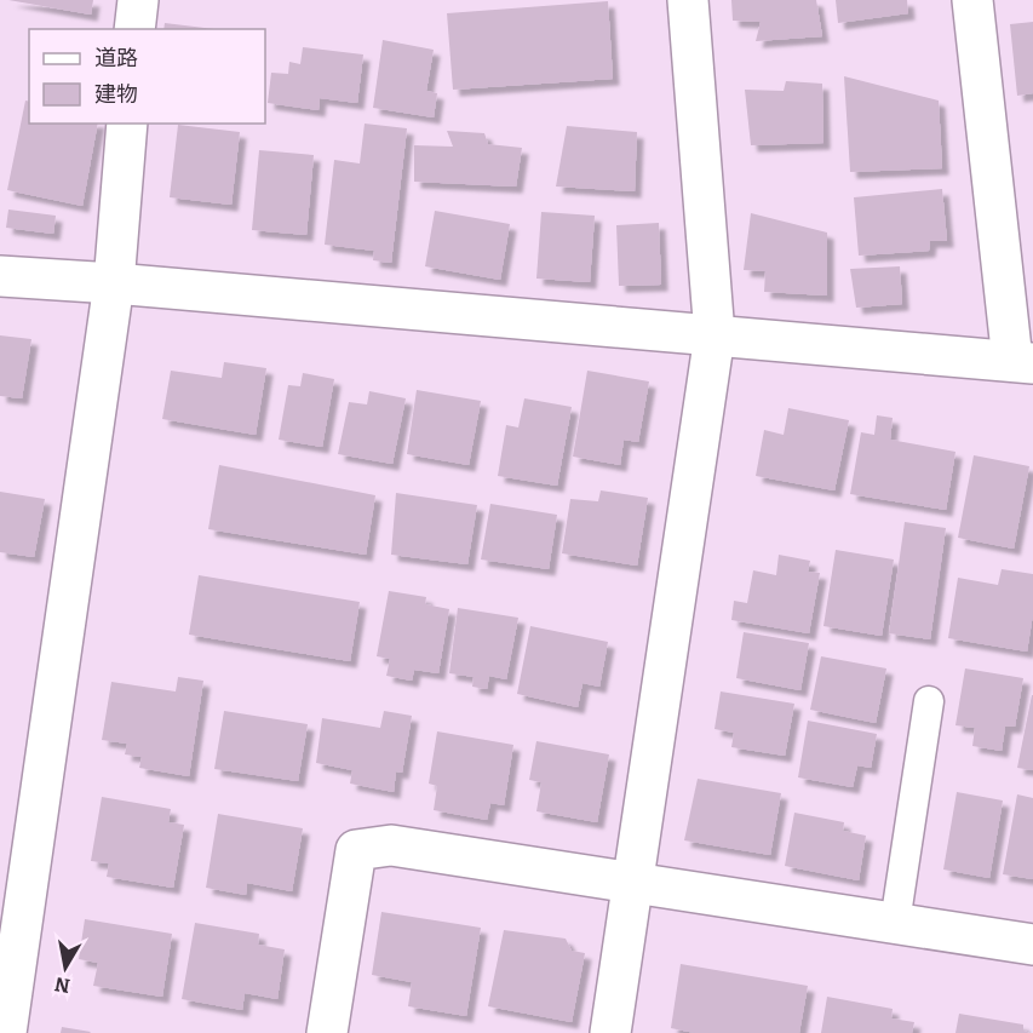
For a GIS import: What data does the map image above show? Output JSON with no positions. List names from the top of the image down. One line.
{"legend":["道路","建物"],"north":"bottom"}
